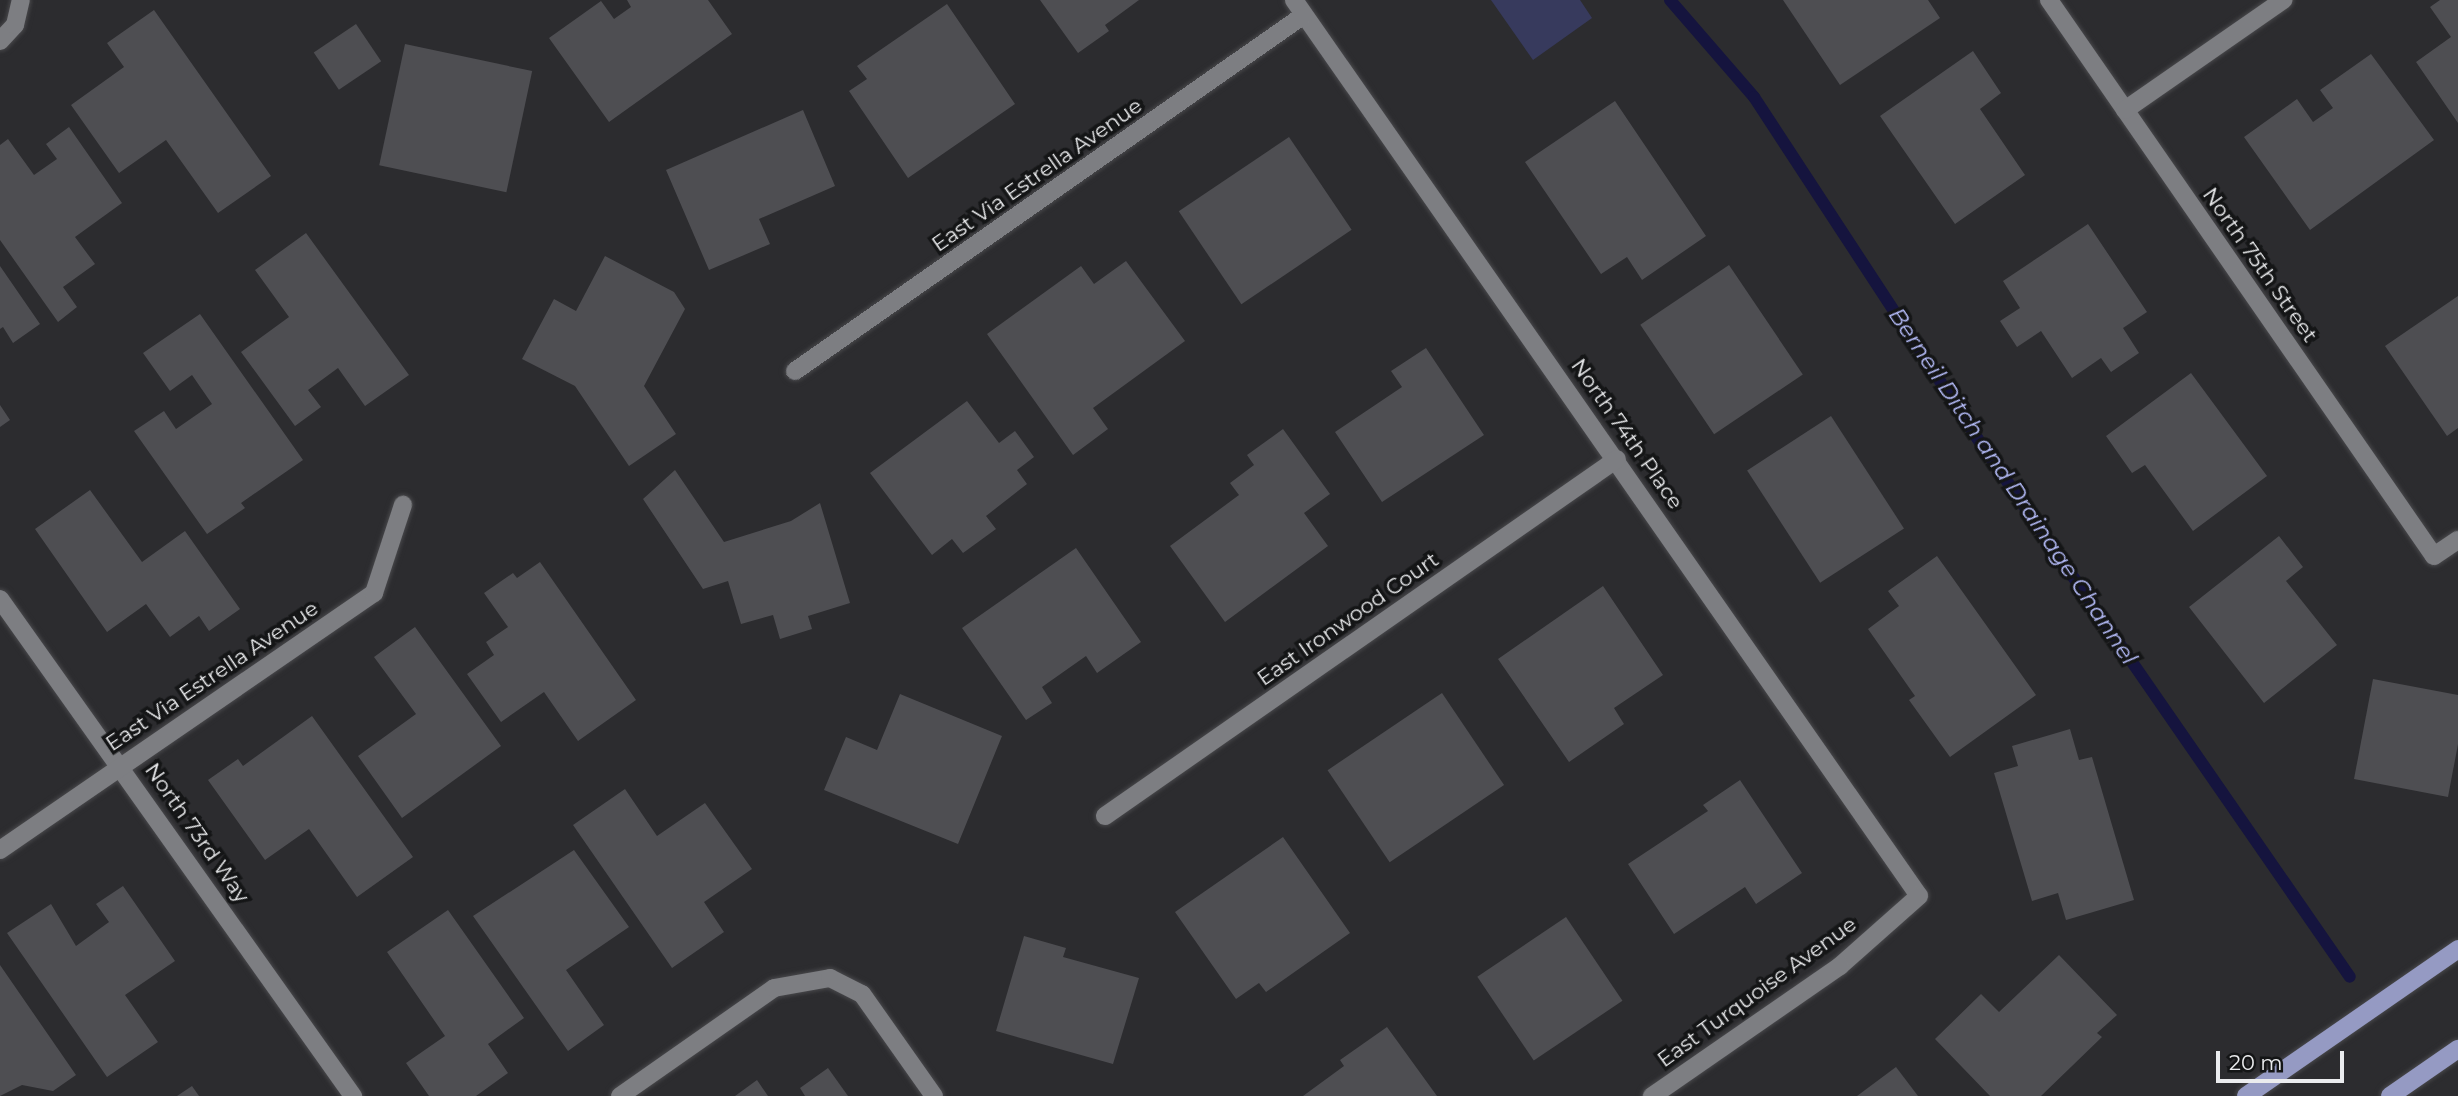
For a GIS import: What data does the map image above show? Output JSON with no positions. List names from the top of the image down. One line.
{"streets":{"street":["East Via Estrella Avenue","North 75th Street","North 74th Place","East Ironwood Court","North 73rd Way","East Turquoise Avenue"]},"crossings":[["East Via Estrella Avenue","North 74th Place"],["East Via Estrella Avenue","North 73rd Way"],["North 74th Place","East Ironwood Court"],["North 74th Place","East Turquoise Avenue"]],"water":["Berneil Ditch and Drainage Channel"],"scale_bar":"20 m"}
